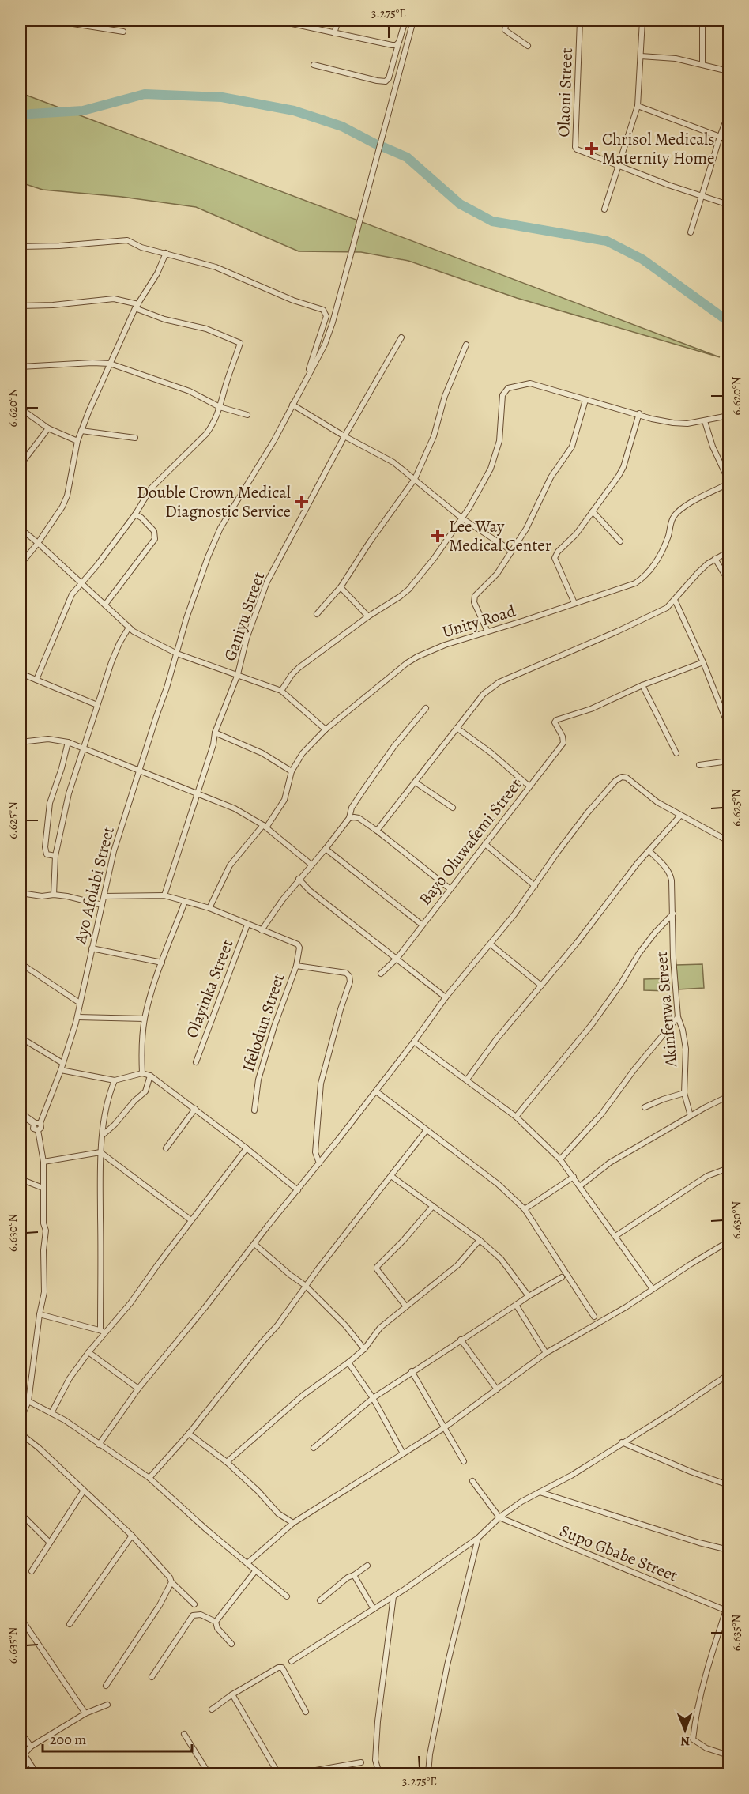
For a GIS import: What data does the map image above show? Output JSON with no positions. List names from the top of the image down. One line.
{"streets":{"street":["Olaoni Street","Ganiyu Street","Unity Road","Bayo Oluwafemi Street","Ayo Afolabi Street","Olayinka Street","Akinfenwa Street","Ifelodun Street","Supo Gbabe Street"]},"places":{"health":["Chrisol Medicals Maternity Home","Double Crown Medical Diagnostic Service","Lee Way Medical Center"]},"scale_bar":"200 m","north":"bottom","coordinates":["3.275°E","6.620°N","6.625°N","6.630°N","6.635°N"]}
